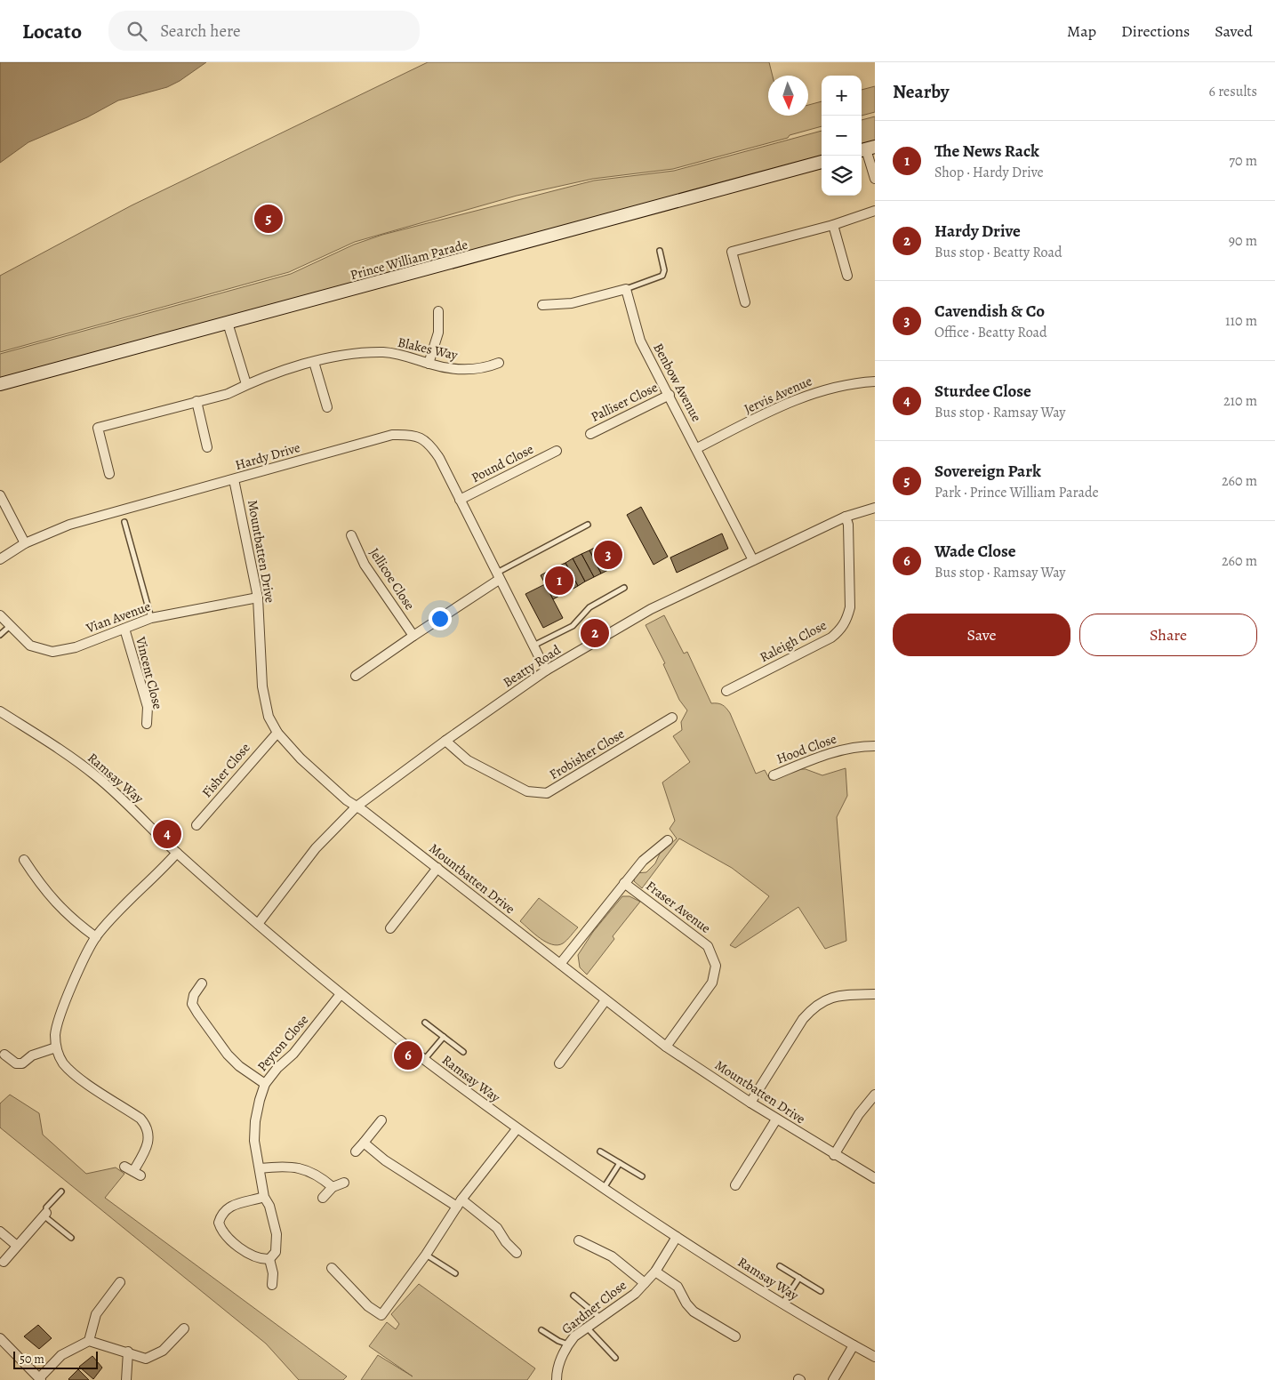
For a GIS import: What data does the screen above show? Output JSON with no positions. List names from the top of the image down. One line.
{"streets":{"street":["Prince William Parade","Blakes Way","Benbow Avenue","Jervis Avenue","Palliser Close","Hardy Drive","Pound Close","Mountbatten Drive","Jellicoe Close","Vian Avenue","Raleigh Close","Beatty Road","Vincent Close","Hood Close","Frobisher Close","Fisher Close","Ramsay Way","Fraser Avenue","Peyton Close","Gardner Close"]},"crossings":[["Benbow Avenue","Jervis Avenue"],["Benbow Avenue","Palliser Close"],["Benbow Avenue","Beatty Road"],["Hardy Drive","Pound Close"],["Hardy Drive","Mountbatten Drive"],["Hardy Drive","Beatty Road"],["Mountbatten Drive","Vian Avenue"],["Mountbatten Drive","Beatty Road"],["Mountbatten Drive","Fisher Close"],["Mountbatten Drive","Fraser Avenue"],["Vian Avenue","Vincent Close"],["Raleigh Close","Beatty Road"],["Beatty Road","Frobisher Close"],["Beatty Road","Ramsay Way"],["Ramsay Way","Peyton Close"],["Ramsay Way","Gardner Close"]],"scale_bar":"50 m","north":"bottom","page":{"header":"Locato","search":"Search here","nav":["Map","Directions","Saved"],"heading":["Nearby","6 results"],"map_buttons":["+","−"],"list":[{"mark":"1","name":"The News Rack","note":"Shop · Hardy Drive","value":"70 m"},{"mark":"2","name":"Hardy Drive","note":"Bus stop · Beatty Road","value":"90 m"},{"mark":"3","name":"Cavendish & Co","note":"Office · Beatty Road","value":"110 m"},{"mark":"4","name":"Sturdee Close","note":"Bus stop · Ramsay Way","value":"210 m"},{"mark":"5","name":"Sovereign Park","note":"Park · Prince William Parade","value":"260 m"},{"mark":"6","name":"Wade Close","note":"Bus stop · Ramsay Way","value":"260 m"}],"pins":["5","3","1","2","4","6"],"buttons":["Save","Share"],"scale":"50 m"}}
